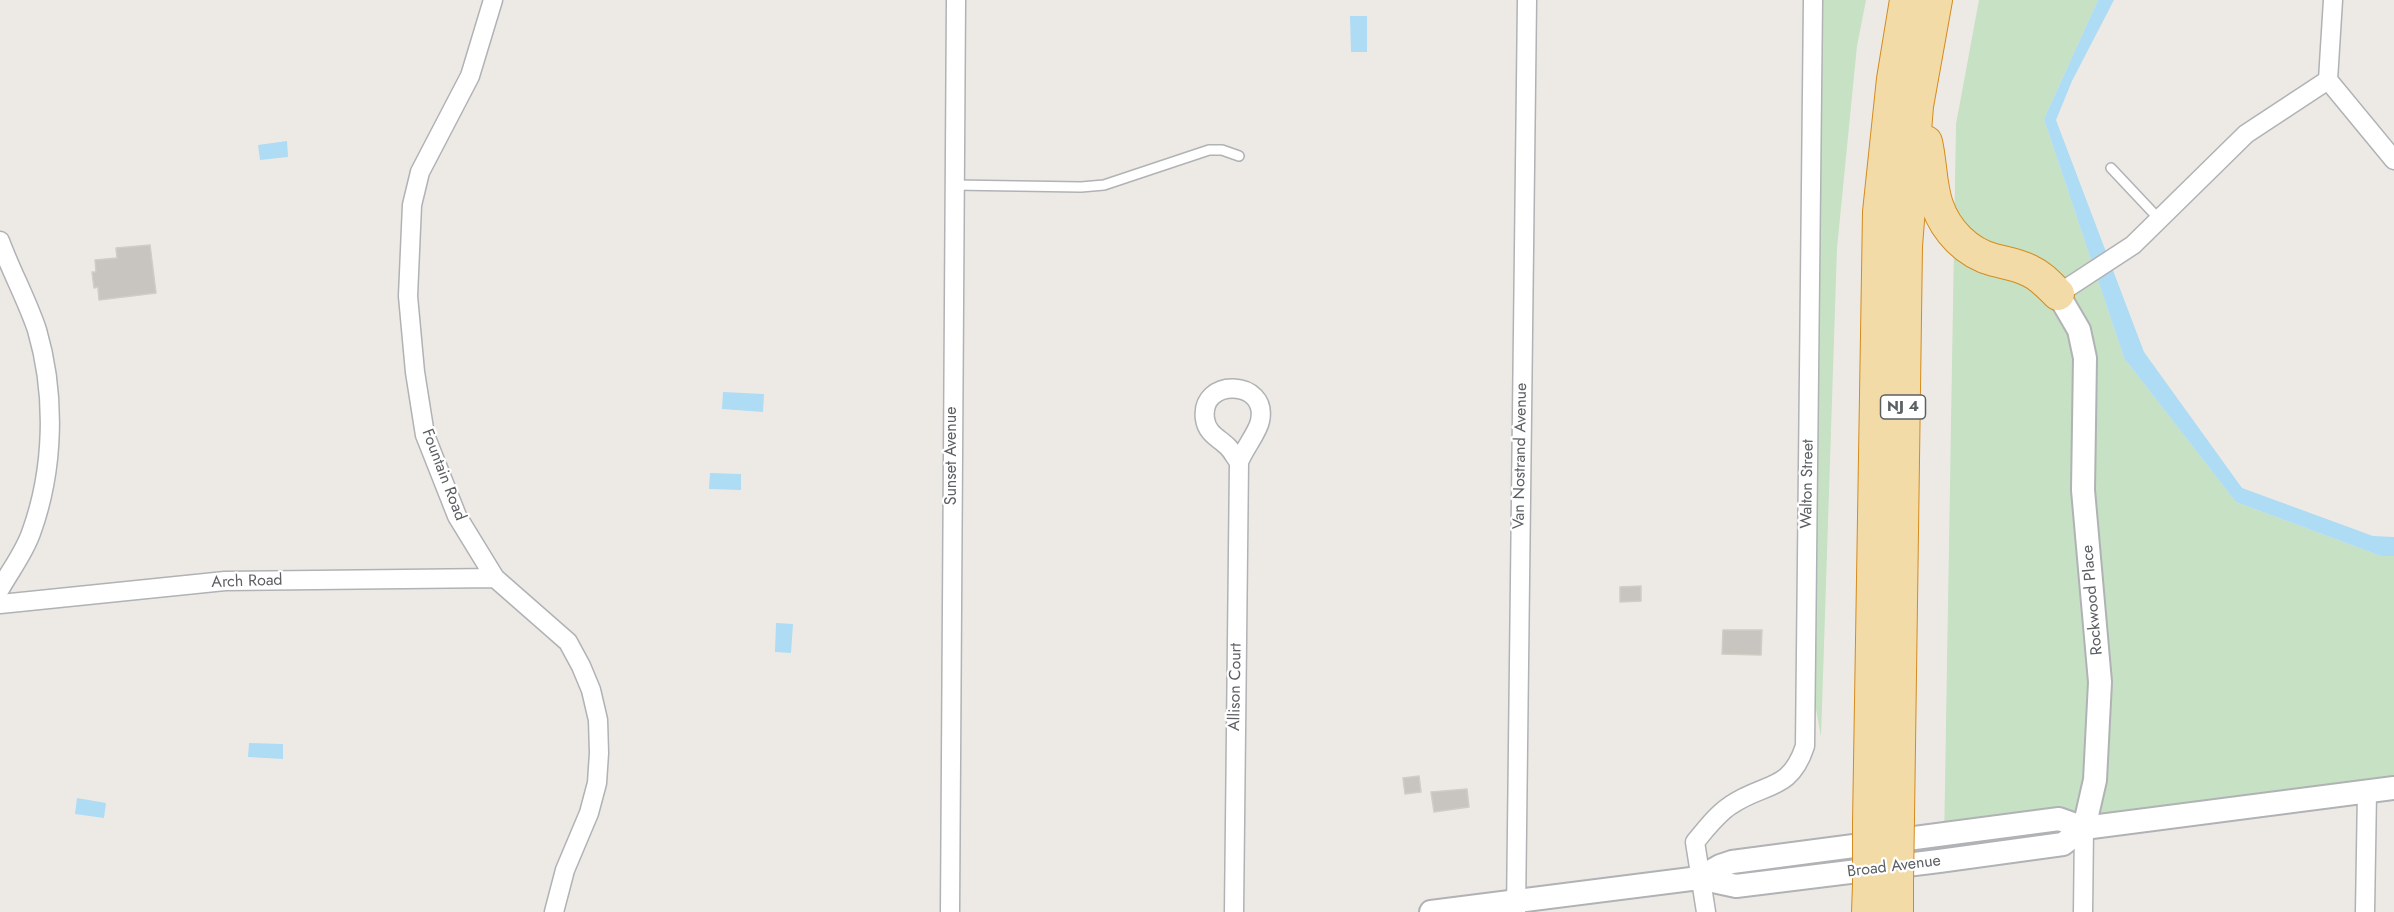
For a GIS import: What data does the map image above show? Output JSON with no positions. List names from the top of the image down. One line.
{"streets":{"highway":["NJ 4"],"street":["Sunset Avenue","Van Nostrand Avenue","Fountain Road","Walton Street","Arch Road","Rockwood Place","Allison Court","Broad Avenue"]},"crossings":[["Van Nostrand Avenue","Broad Avenue"],["Fountain Road","Arch Road"],["Walton Street","Broad Avenue"],["Rockwood Place","Broad Avenue"]]}
